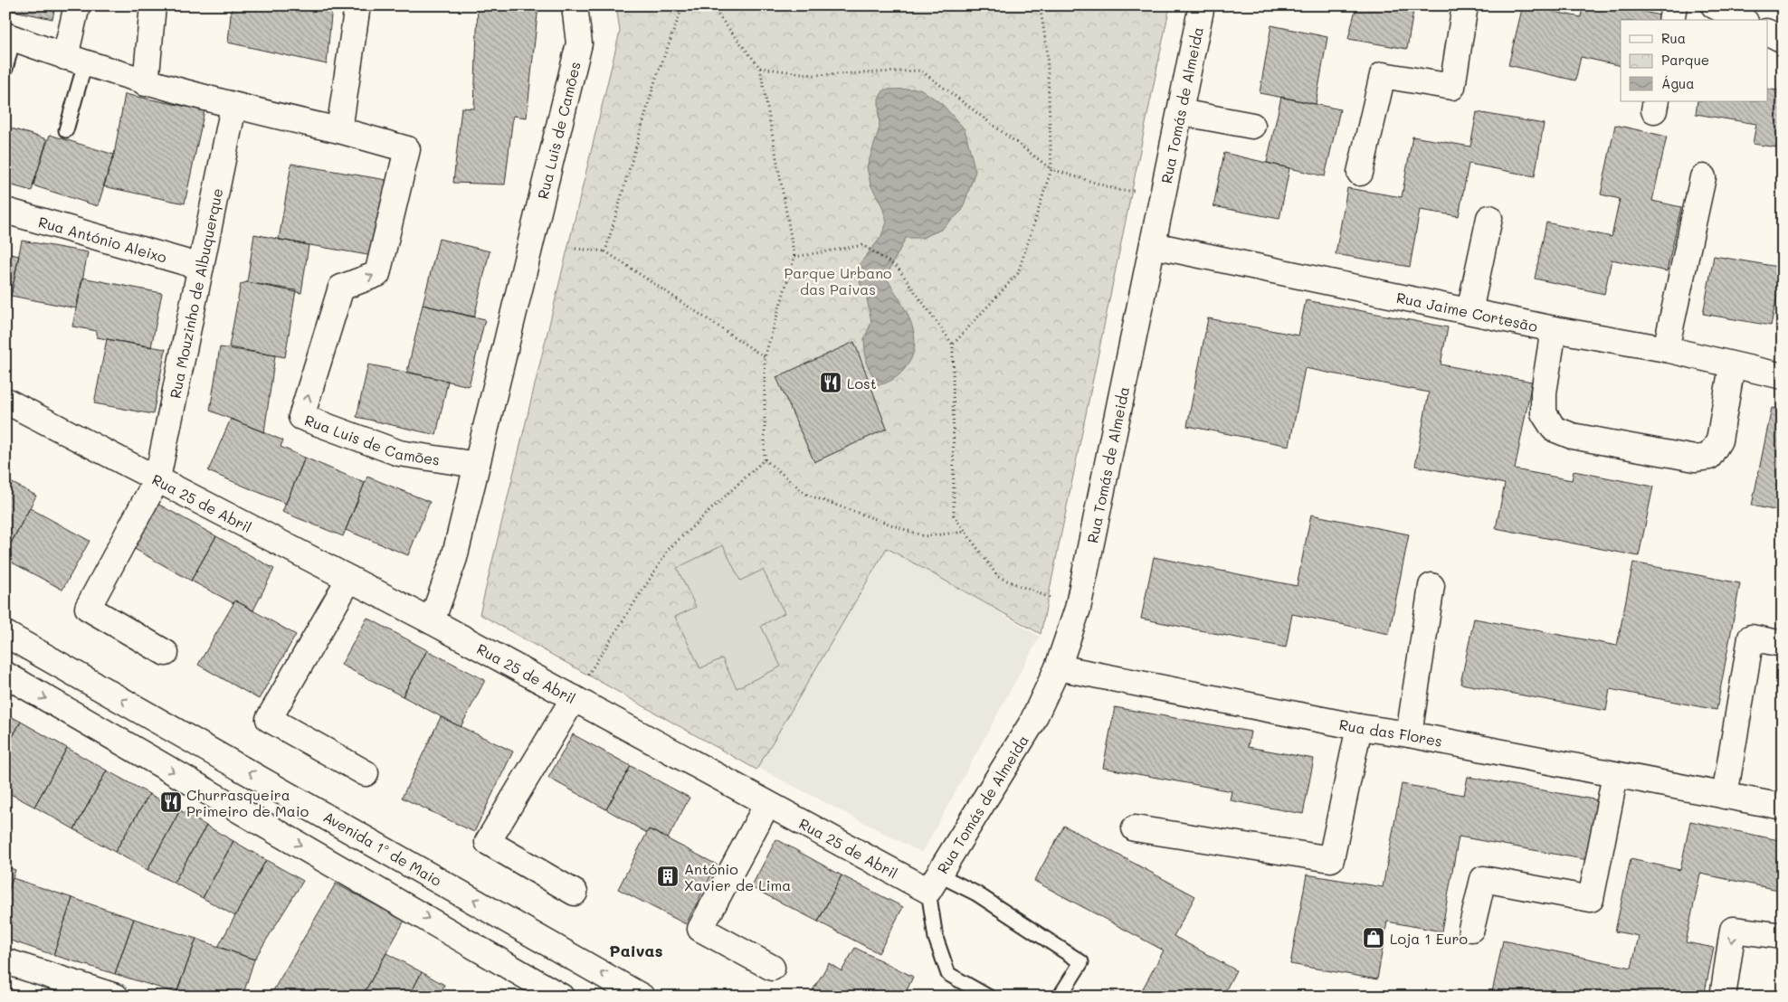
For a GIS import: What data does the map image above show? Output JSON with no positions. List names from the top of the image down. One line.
{"streets":{"street":["Rua Tomás de Almeida","Rua Luis de Camões","Rua António Aleixo","Rua Mouzinho de Albuquerque","Rua Jaime Cortesão","Rua 25 de Abril","Rua das Flores","Avenida 1º de Maio"]},"crossings":[["Rua Tomás de Almeida","Rua Jaime Cortesão"],["Rua Tomás de Almeida","Rua 25 de Abril"],["Rua Tomás de Almeida","Rua das Flores"],["Rua Luis de Camões","Rua 25 de Abril"],["Rua António Aleixo","Rua Mouzinho de Albuquerque"],["Rua Mouzinho de Albuquerque","Rua 25 de Abril"]],"districts":["Paivas"],"parks":["Parque Urbano das Paivas"],"places":{"restaurant":["Lost","Churrasqueira Primeiro de Maio"],"building":["António Xavier de Lima"],"shop":["Loja 1 Euro"]},"legend":["Rua","Parque","Água"]}
